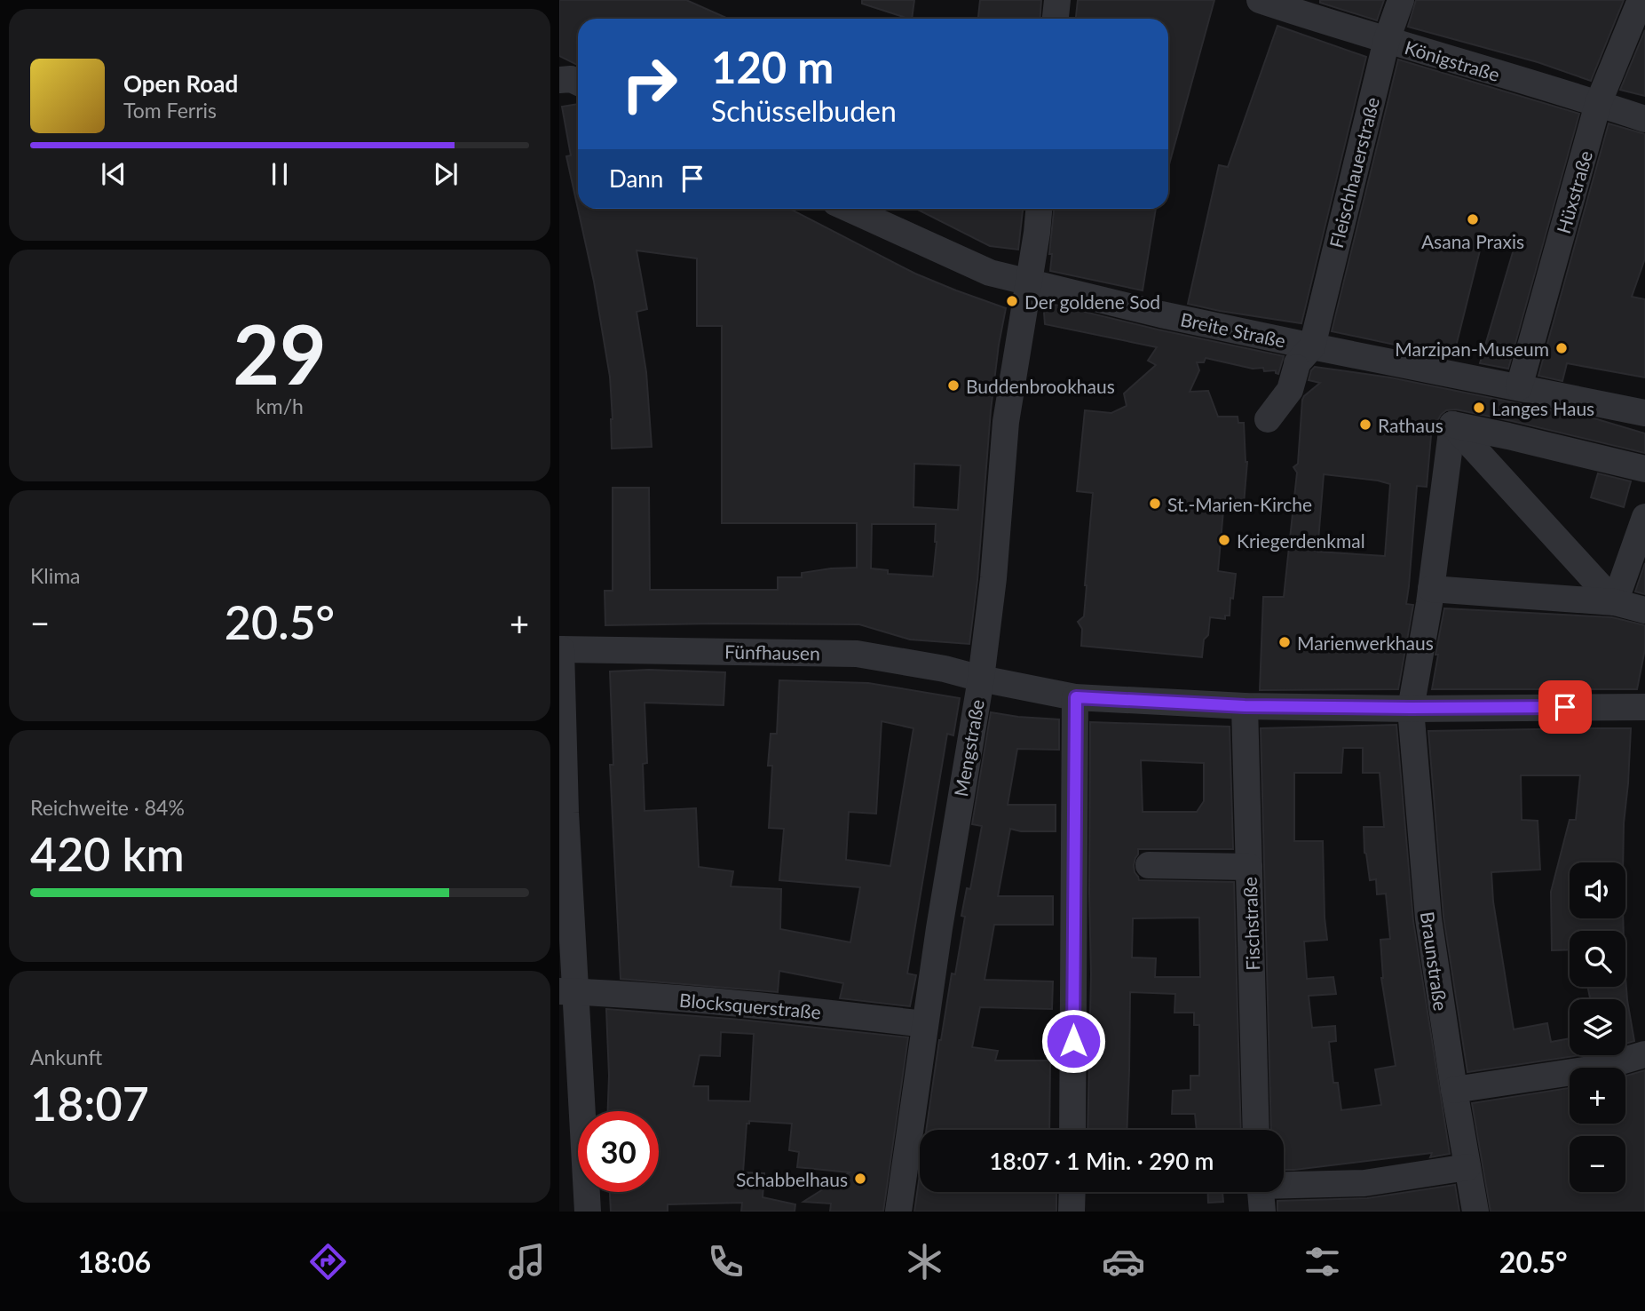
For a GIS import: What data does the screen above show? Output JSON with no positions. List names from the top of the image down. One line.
{"streets":{"street":["Königstraße","Fleischhauerstraße","Hüxstraße","Breite Straße","Fünfhausen","Mengstraße","Fischstraße","Braunstraße","Blocksquerstraße"]},"crossings":[["Königstraße","Fleischhauerstraße"],["Königstraße","Hüxstraße"],["Fleischhauerstraße","Breite Straße"],["Hüxstraße","Breite Straße"],["Breite Straße","Mengstraße"],["Fünfhausen","Mengstraße"],["Fünfhausen","Fischstraße"],["Fünfhausen","Braunstraße"],["Mengstraße","Blocksquerstraße"]],"places":["Asana Praxis","Der goldene Sod","Marzipan-Museum","Buddenbrookhaus","Langes Haus","Rathaus","St.-Marien-Kirche","Kriegerdenkmal","Marienwerkhaus","Schabbelhaus"],"page":{"turn":["120 m","Schüsselbuden"],"song":["Open Road","Tom Ferris"],"then":"Dann","tile":[["29","km/h"],"Klima",["Reichweite · 84%","420 km"],["Ankunft","18:07"]],"heat":["−","20.5°","+"],"map_buttons":["+","−"],"limit":"30","trip":"18:07 · 1 Min. · 290 m","tabs":["18:06","20.5°"]}}
